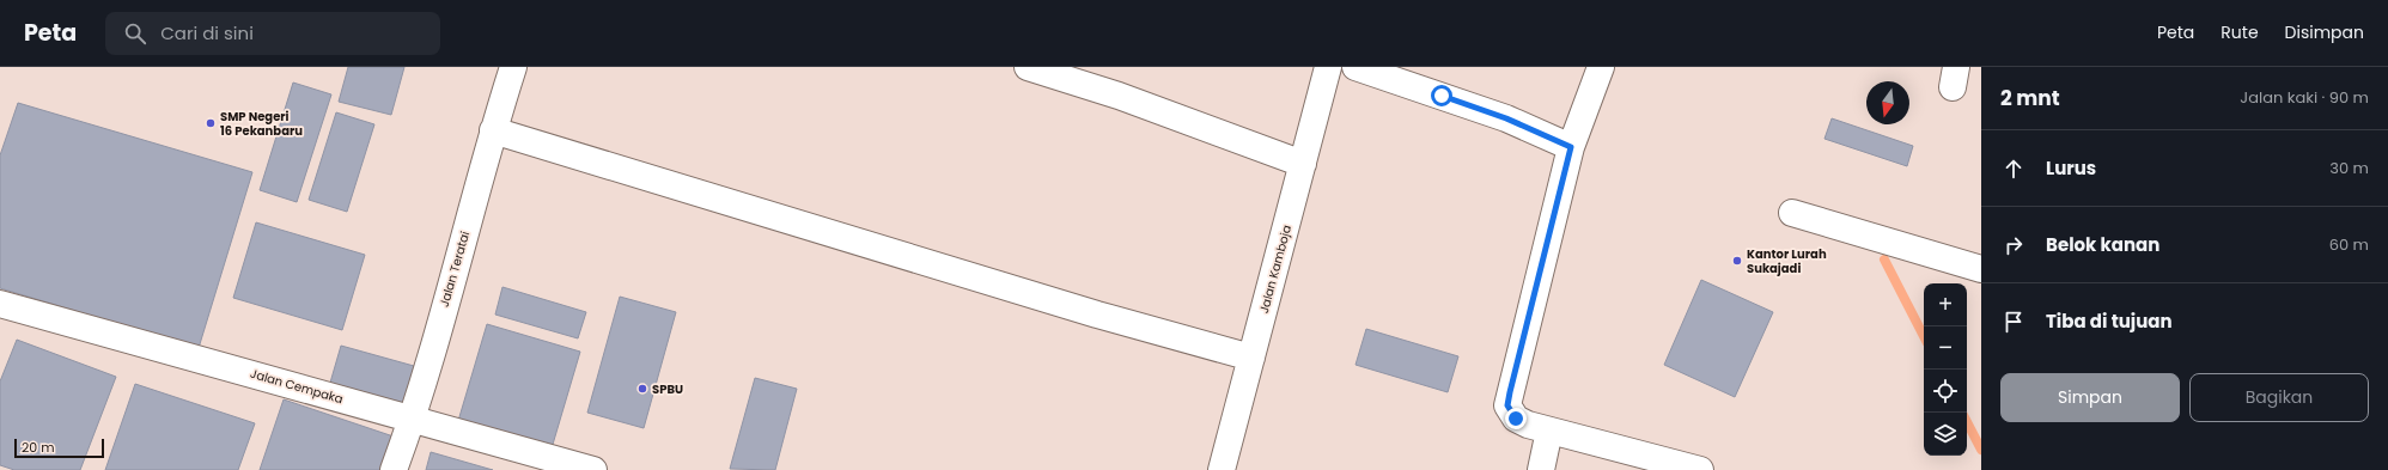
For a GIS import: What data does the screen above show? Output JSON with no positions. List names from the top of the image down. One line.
{"streets":{"street":["Jalan Teratai","Jalan Kamboja","Jalan Cempaka"]},"crossings":[["Jalan Teratai","Jalan Cempaka"]],"places":["SMP Negeri 16 Pekanbaru","Kantor Lurah Sukajadi","SPBU"],"scale_bar":"20 m","north":"bottom","page":{"header":"Peta","search":"Cari di sini","nav":["Peta","Rute","Disimpan"],"heading":["2 mnt","Jalan kaki · 90 m"],"list":[["Lurus","30 m"],["Belok kanan","60 m"],"Tiba di tujuan"],"map_buttons":["+","−"],"buttons":["Simpan","Bagikan"],"scale":"20 m"}}
